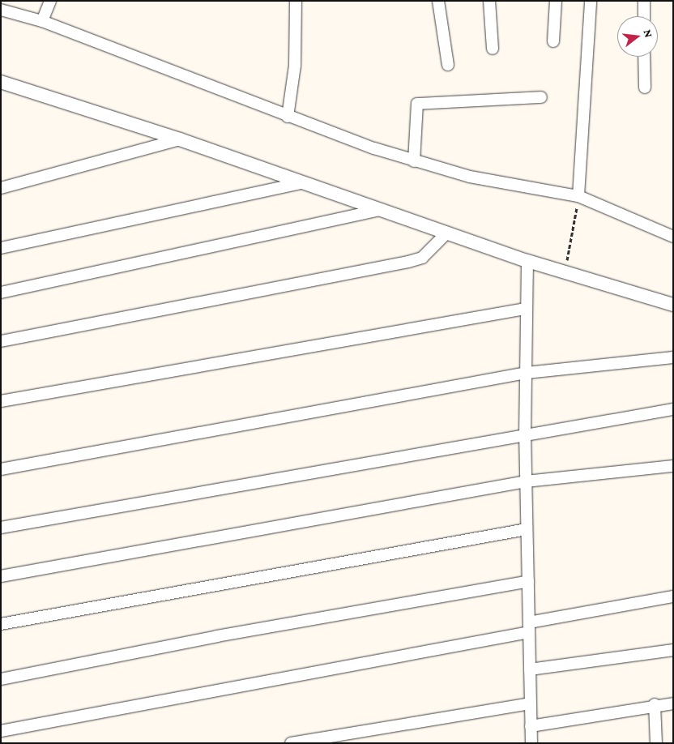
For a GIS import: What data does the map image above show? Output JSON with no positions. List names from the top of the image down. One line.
{"north":"right"}
